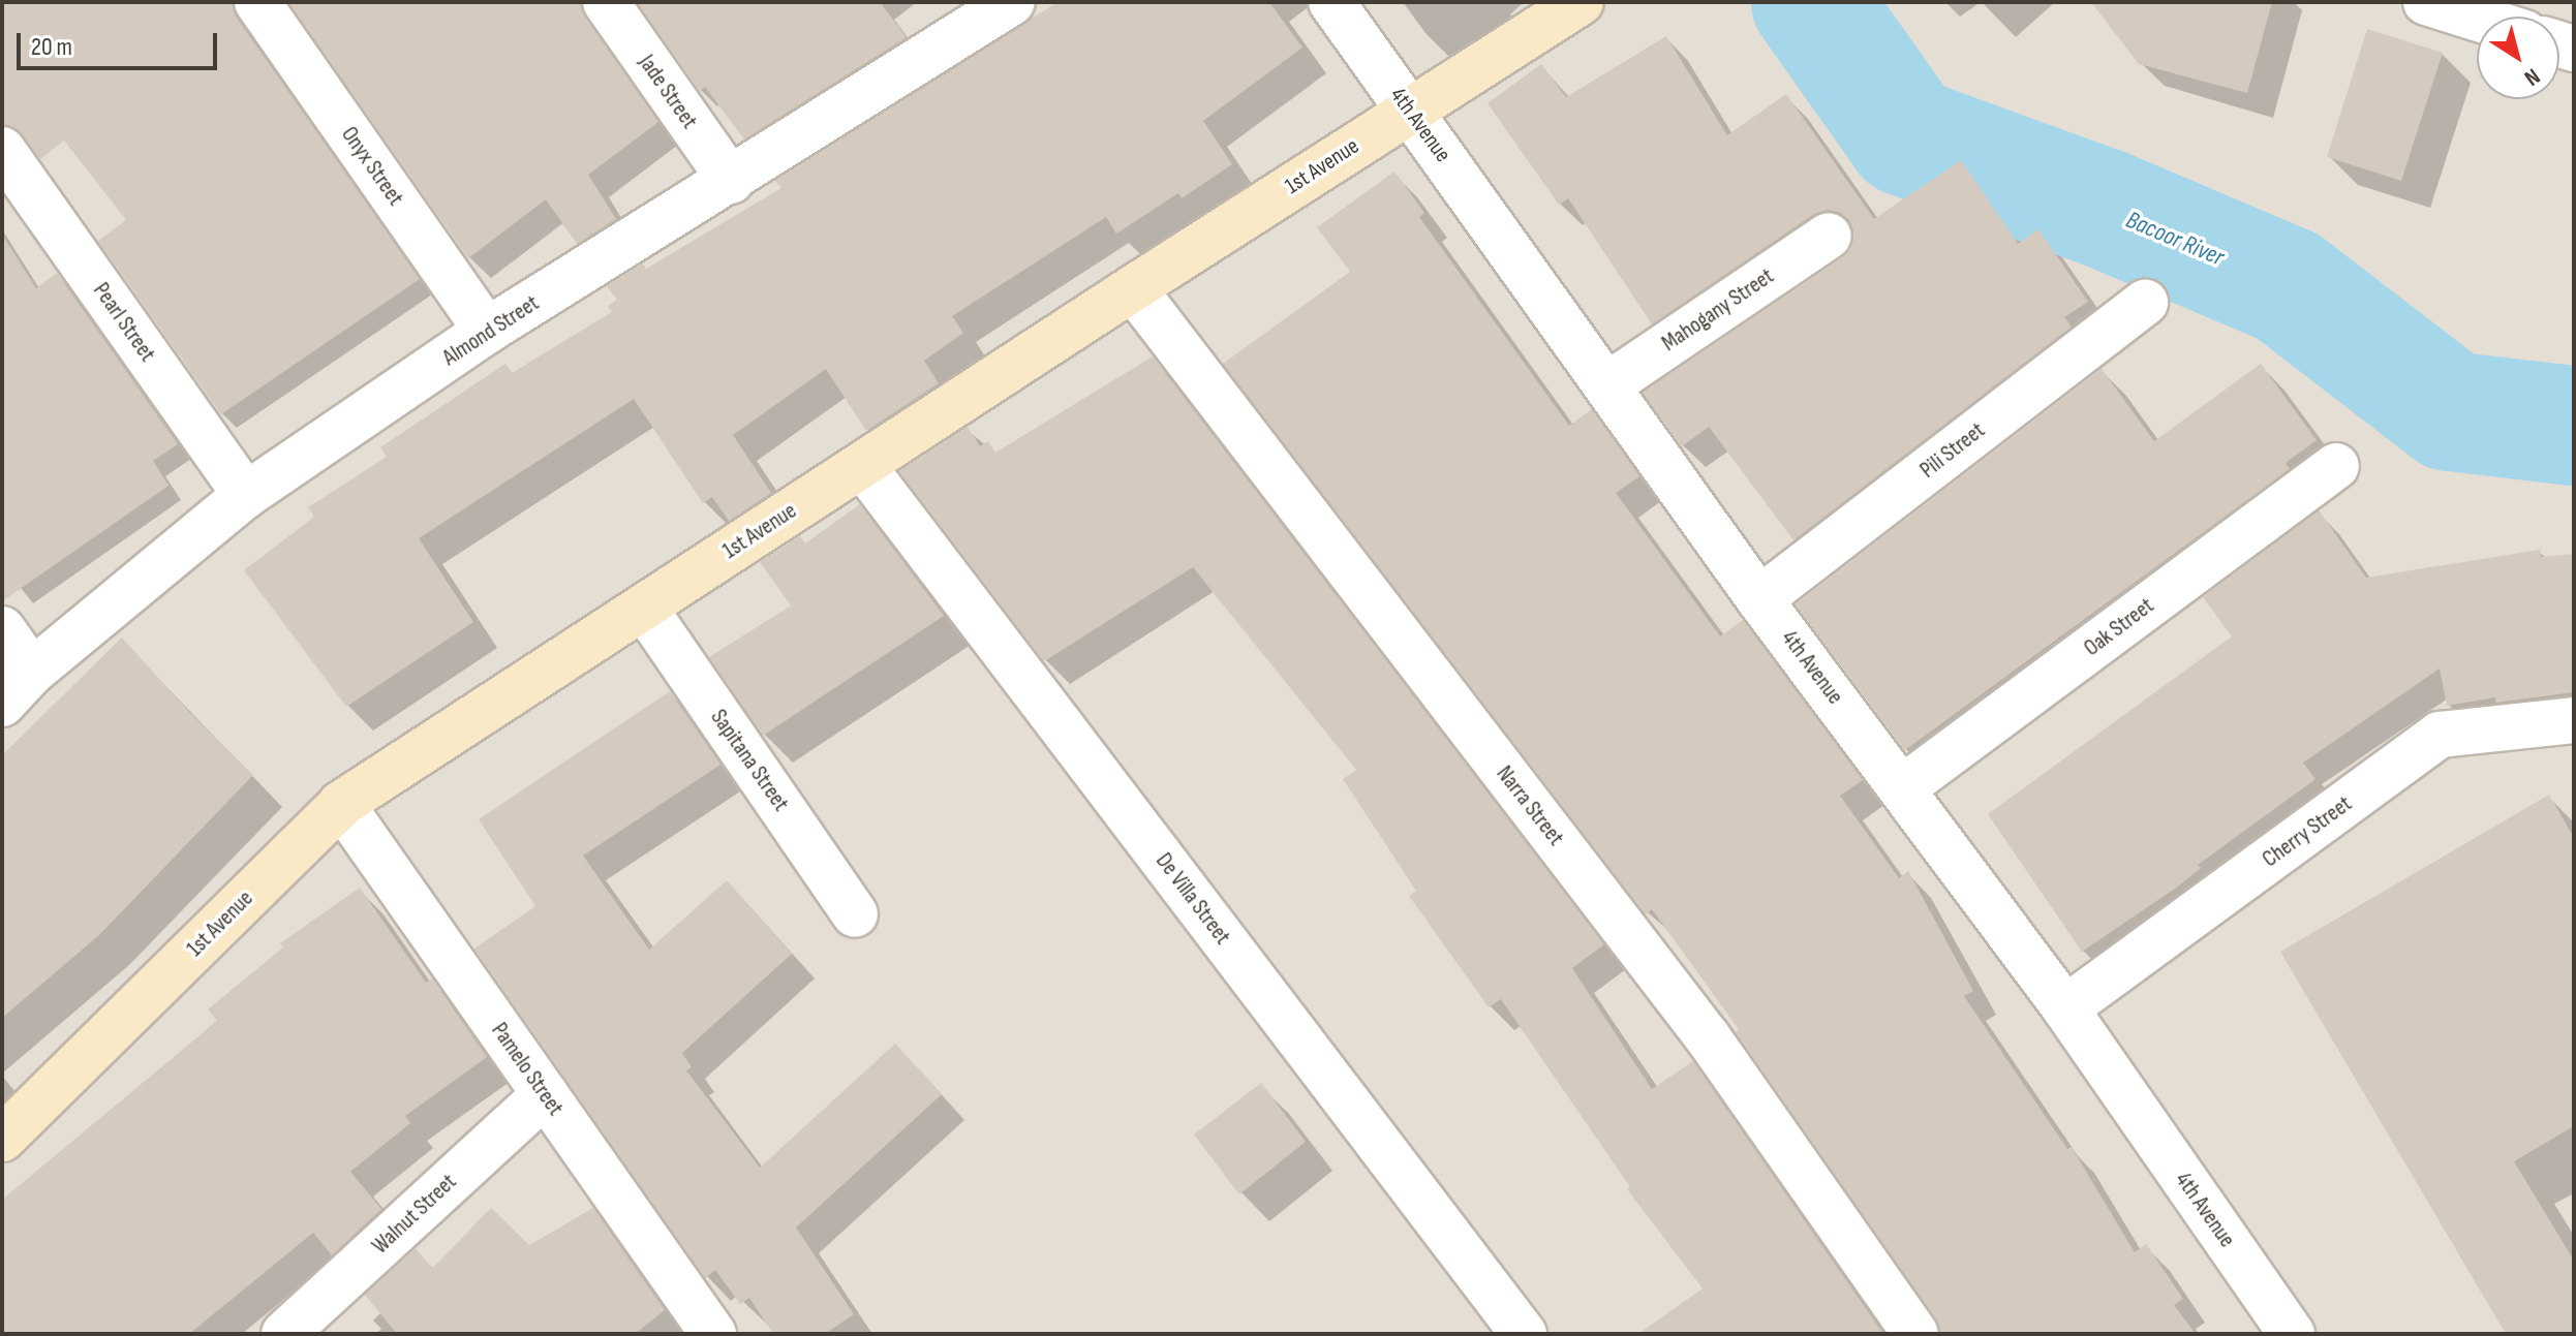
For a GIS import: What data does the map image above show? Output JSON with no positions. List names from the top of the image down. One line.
{"streets":{"street":["Jade Street","4th Avenue","Onyx Street","1st Avenue","Mahogany Street","Pearl Street","Almond Street","Pili Street","Oak Street","Sapitana Street","Narra Street","Cherry Street","De Villa Street","Pamelo Street","Walnut Street"]},"crossings":[["Jade Street","Almond Street"],["4th Avenue","1st Avenue"],["4th Avenue","Mahogany Street"],["4th Avenue","Pili Street"],["4th Avenue","Oak Street"],["4th Avenue","Cherry Street"],["Onyx Street","Almond Street"],["1st Avenue","Sapitana Street"],["1st Avenue","Narra Street"],["1st Avenue","De Villa Street"],["1st Avenue","Pamelo Street"],["Pearl Street","Almond Street"],["Pamelo Street","Walnut Street"]],"water":["Bacoor River"],"scale_bar":"20 m","north":"bottom right"}
